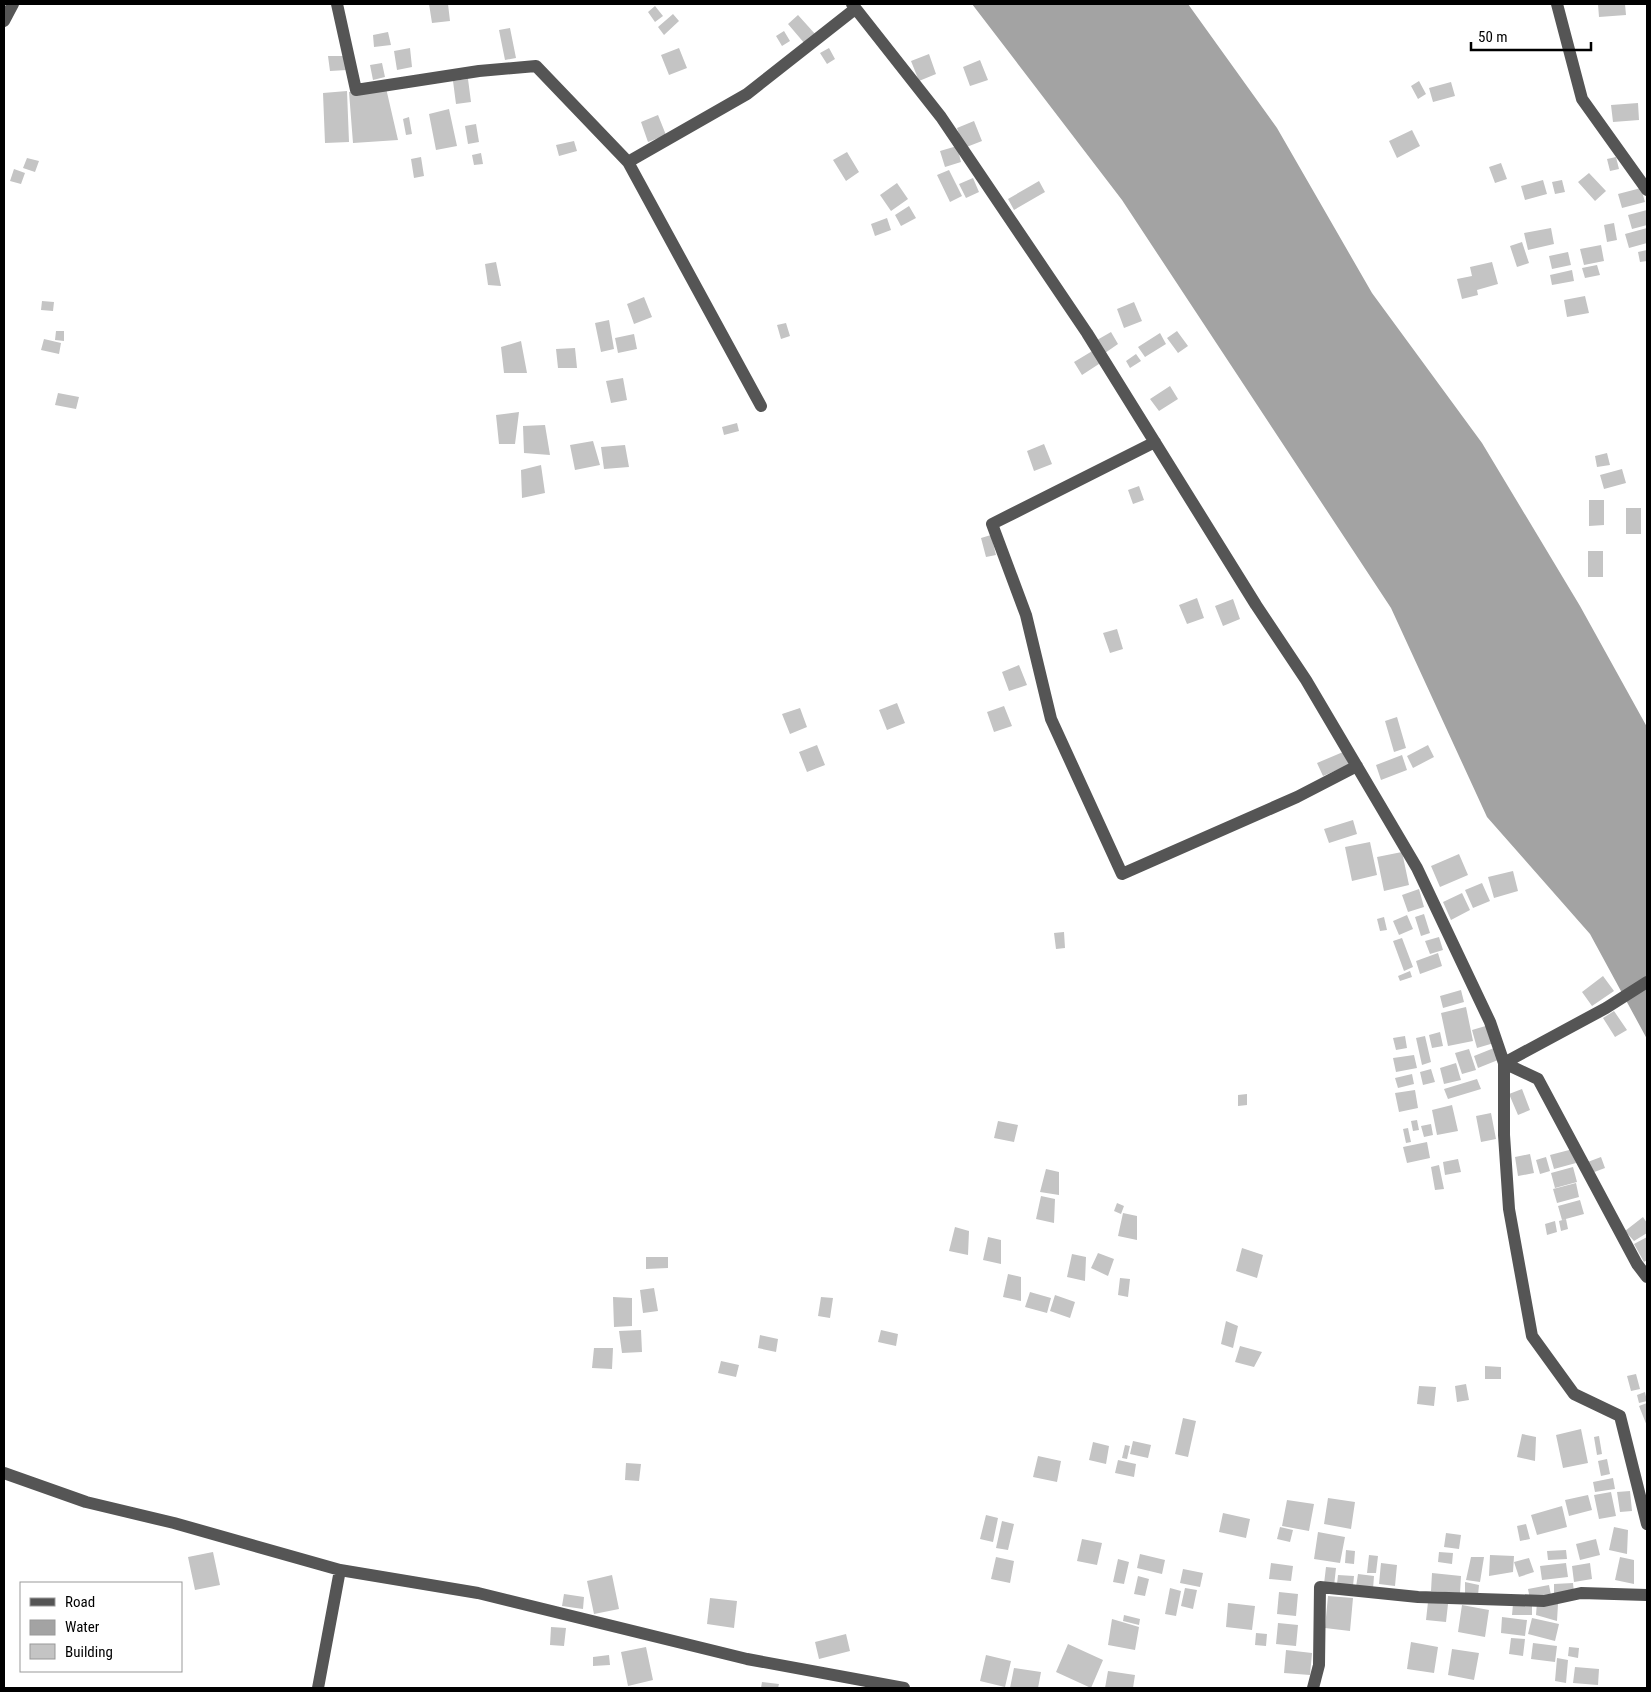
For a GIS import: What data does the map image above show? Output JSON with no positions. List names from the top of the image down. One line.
{"legend":["Road","Water","Building"],"scale_bar":"50 m"}
